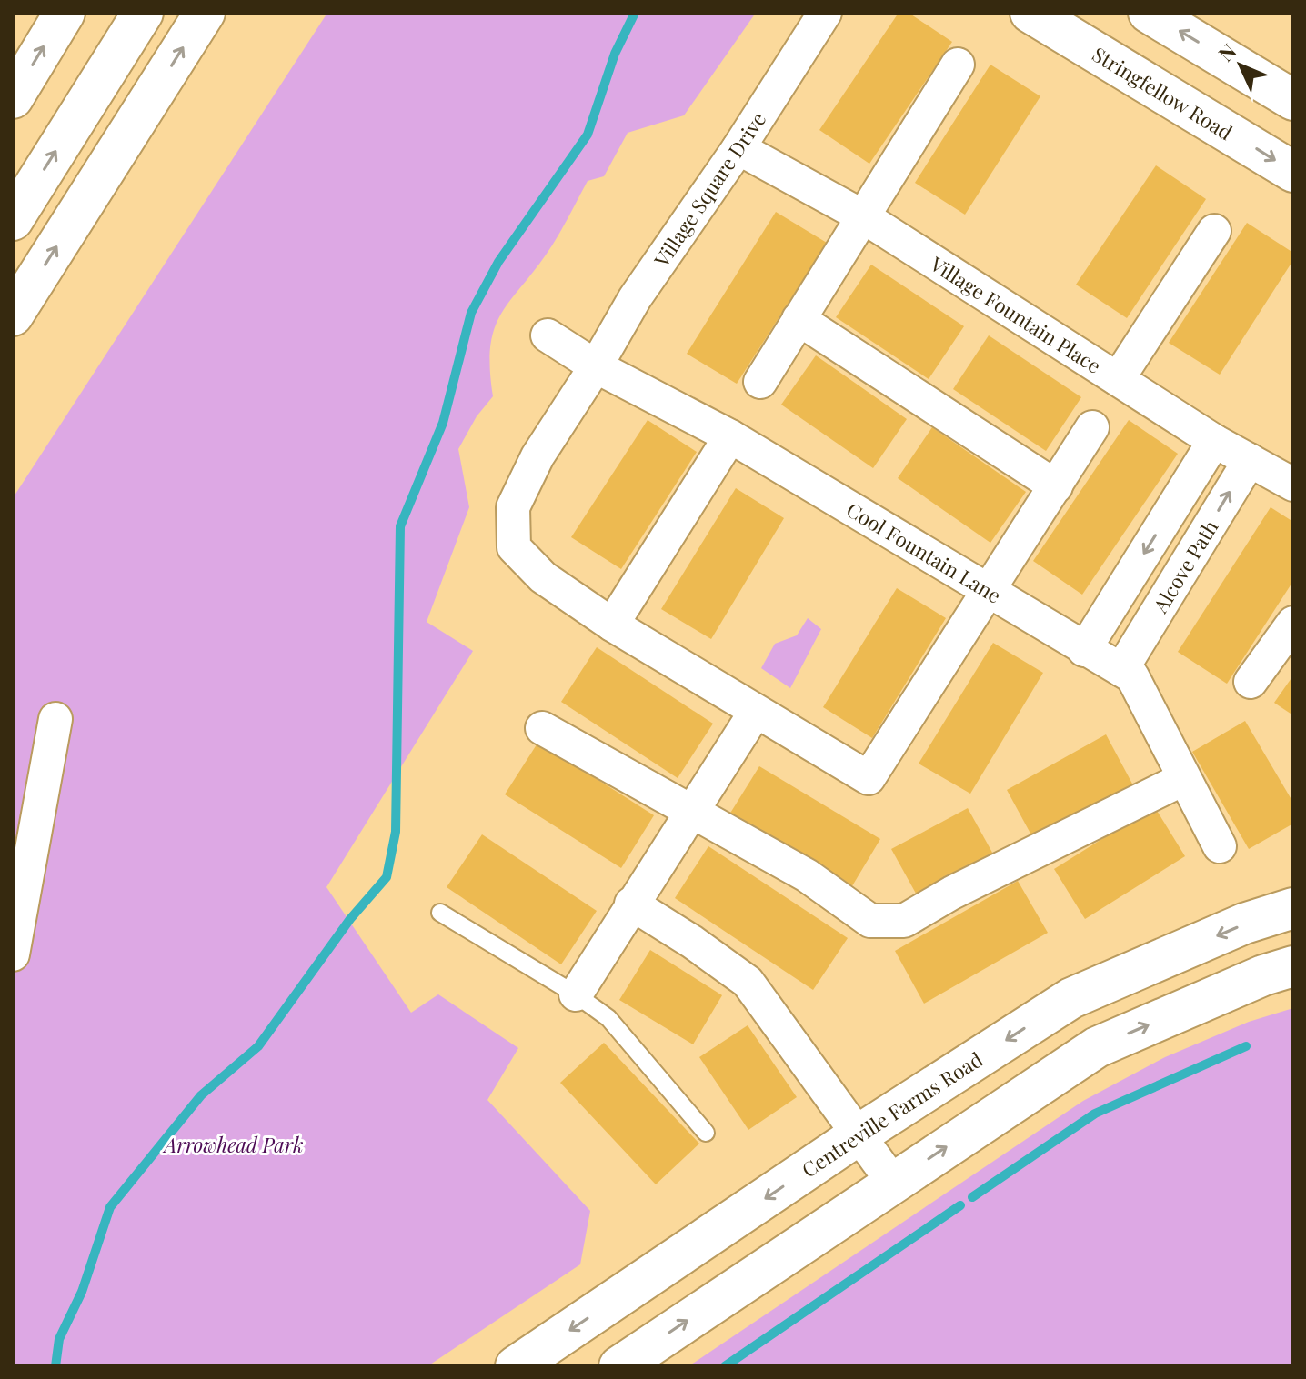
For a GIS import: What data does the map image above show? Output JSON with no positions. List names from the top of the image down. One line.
{"streets":{"main road":["Stringfellow Road","Centreville Farms Road"],"street":["Village Square Drive","Village Fountain Place","Cool Fountain Lane","Alcove Path"]},"crossings":[["Village Square Drive","Village Fountain Place"],["Village Square Drive","Cool Fountain Lane"],["Village Fountain Place","Alcove Path"],["Cool Fountain Lane","Alcove Path"]],"parks":["Arrowhead Park"],"north":"top left"}
